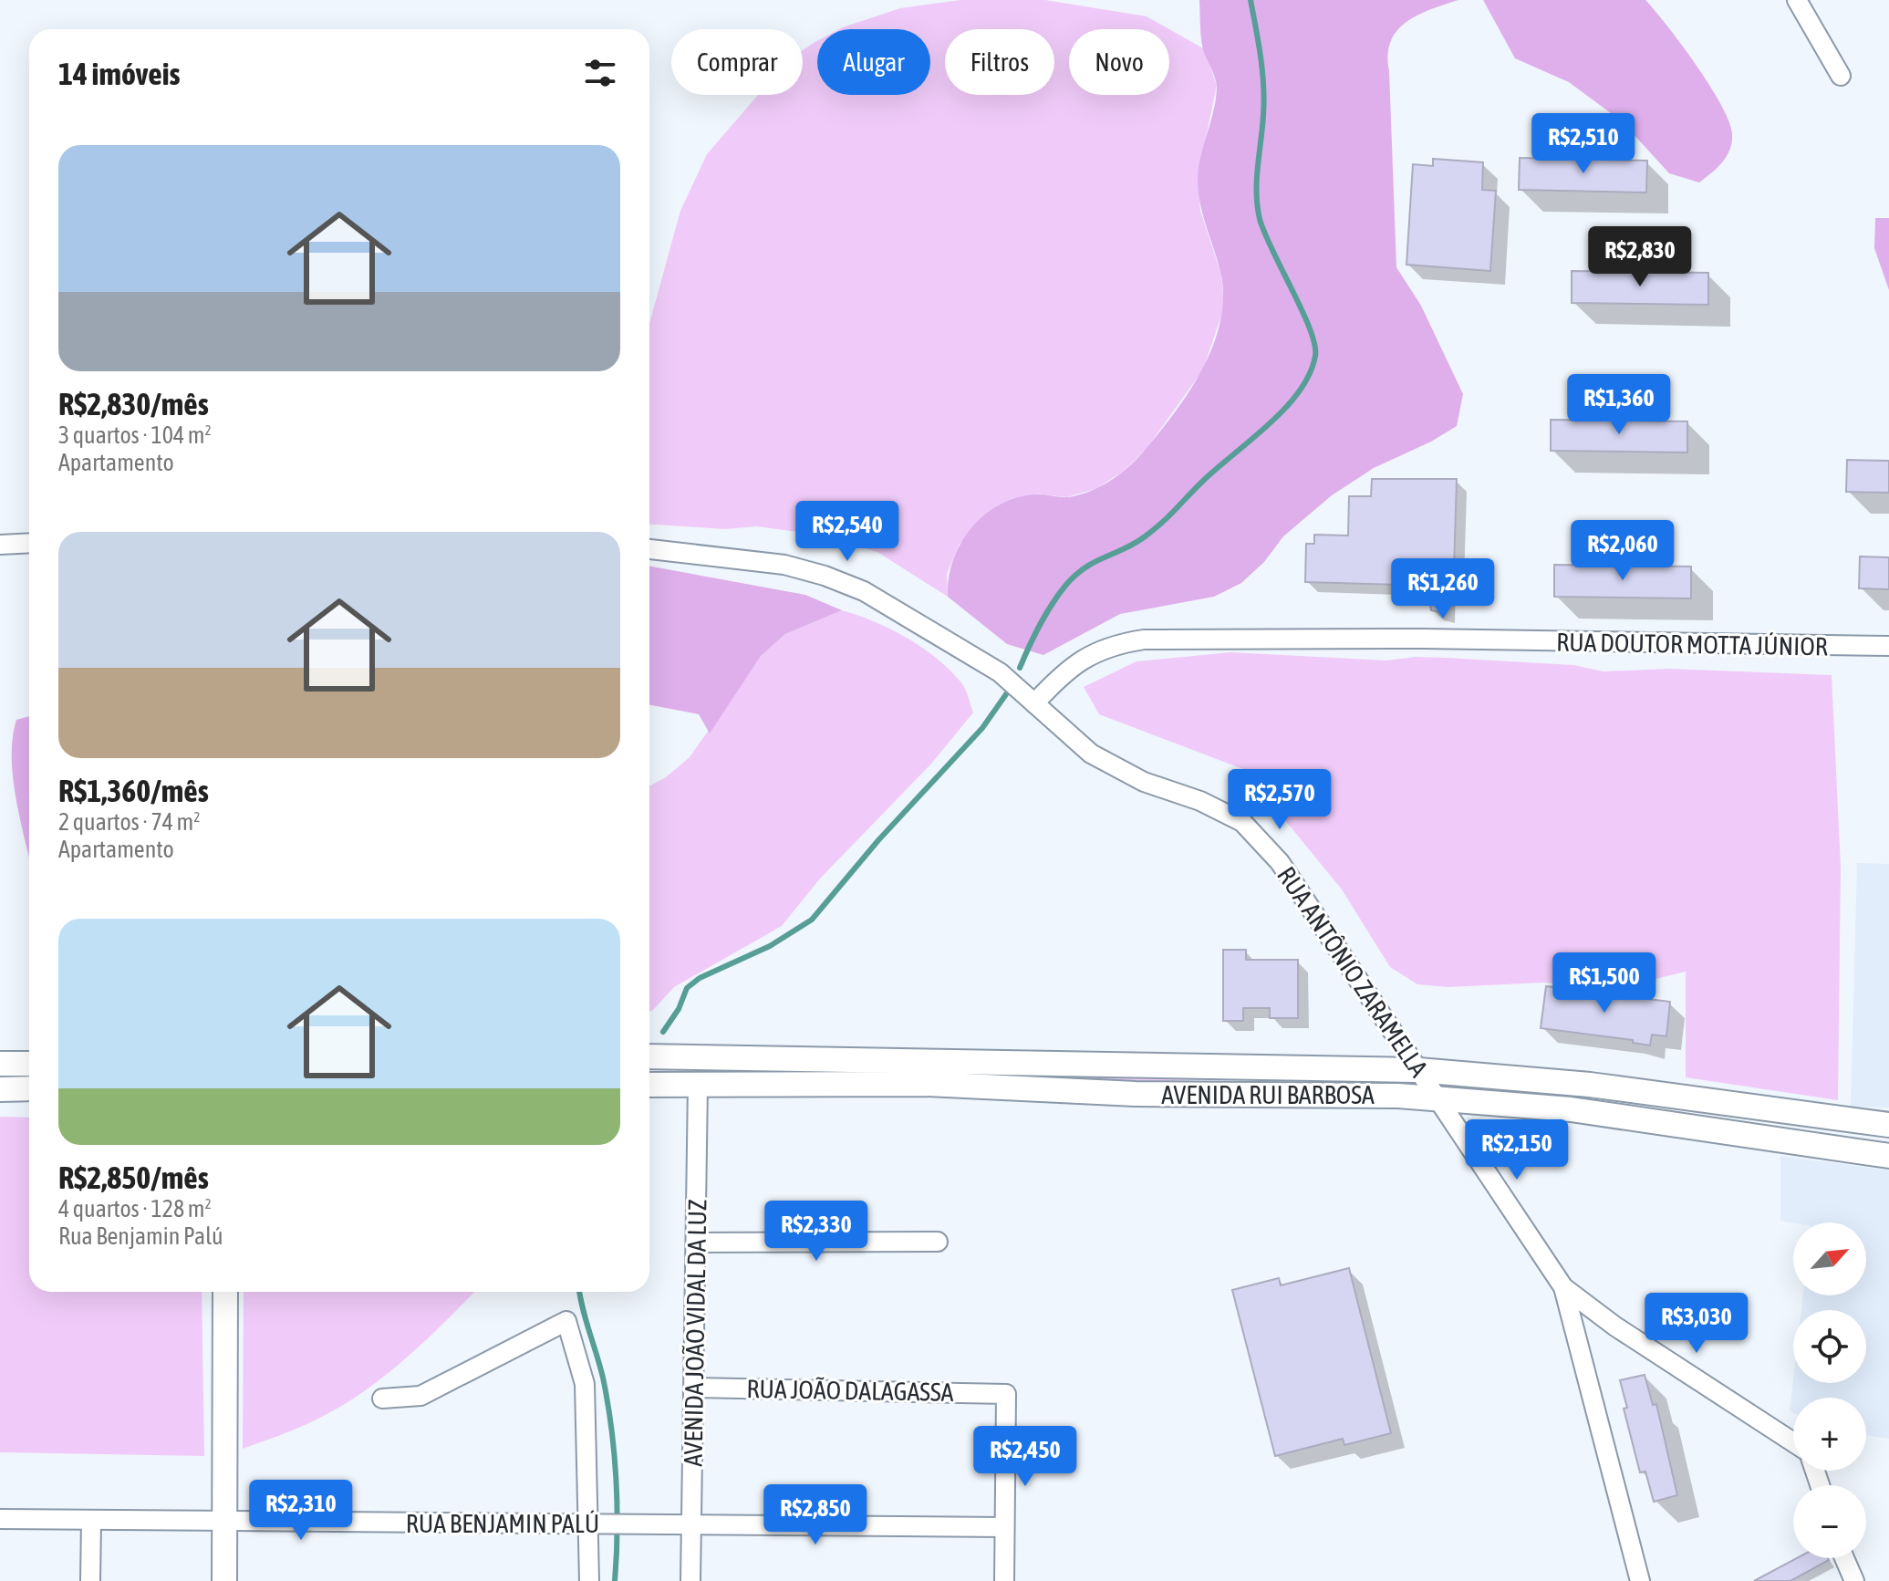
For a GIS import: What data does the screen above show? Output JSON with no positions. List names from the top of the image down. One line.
{"streets":{"main road":["AVENIDA RUI BARBOSA"],"street":["RUA DOUTOR MOTTA JÚNIOR","RUA ANTÔNIO ZARAMELLA","AVENIDA JOÃO VIDAL DA LUZ","RUA JOÃO DALAGASSA","RUA BENJAMIN PALÚ"]},"crossings":[["RUA DOUTOR MOTTA JÚNIOR","RUA ANTÔNIO ZARAMELLA"],["RUA ANTÔNIO ZARAMELLA","AVENIDA RUI BARBOSA"],["AVENIDA RUI BARBOSA","AVENIDA JOÃO VIDAL DA LUZ"],["AVENIDA JOÃO VIDAL DA LUZ","RUA JOÃO DALAGASSA"],["AVENIDA JOÃO VIDAL DA LUZ","RUA BENJAMIN PALÚ"],["RUA JOÃO DALAGASSA","RUA BENJAMIN PALÚ"]],"north":"top right","page":{"chip":["Comprar","Alugar","Filtros","Novo"],"heading":"14 imóveis","price":["R$2,510","R$2,830","R$1,360","R$2,540","R$2,060","R$1,260","R$2,570","R$1,500","R$2,150","R$2,330","R$3,030","R$2,450","R$2,310","R$2,850"],"list":[{"name":"R$2,830/mês","note":"3 quartos · 104 m² · Apartamento"},{"name":"R$1,360/mês","note":"2 quartos · 74 m² · Apartamento"},{"name":"R$2,850/mês","note":"4 quartos · 128 m² · Rua Benjamin Palú"}],"map_buttons":["+","−"]}}
